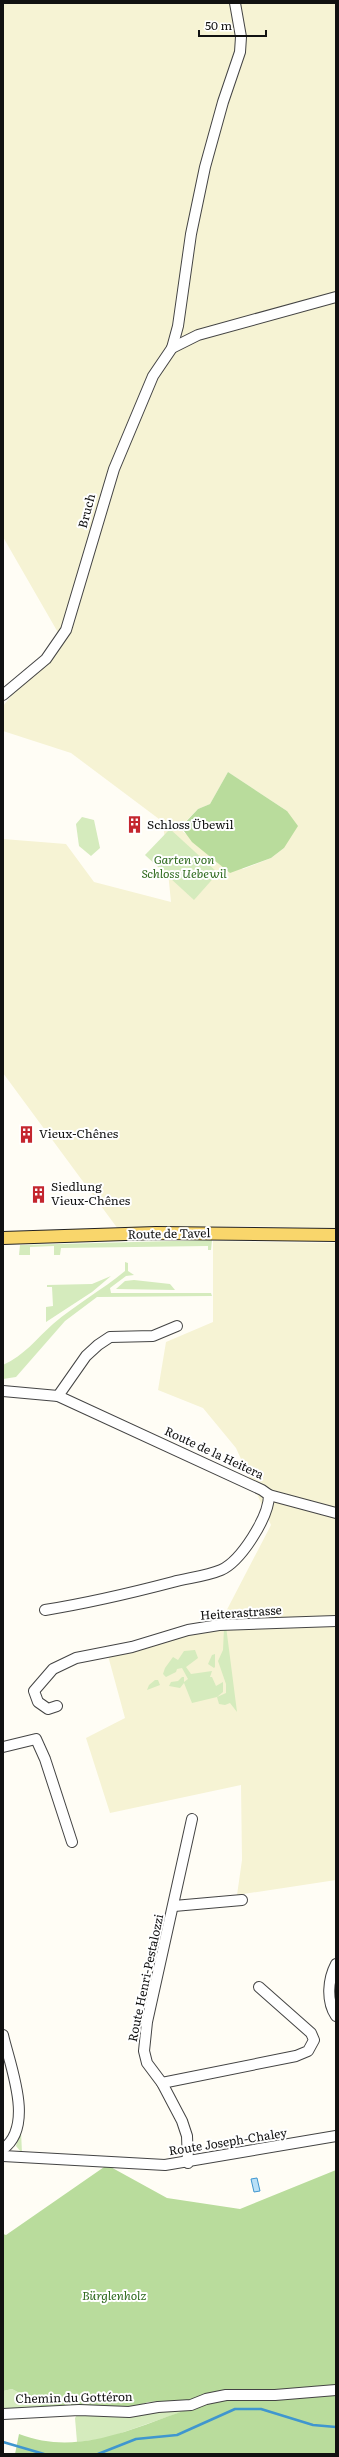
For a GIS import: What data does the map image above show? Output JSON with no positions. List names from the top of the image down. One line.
{"streets":{"main road":["Route de Tavel"],"street":["Bruch","Route de la Heitera","Heiterastrasse","Route Henri-Pestalozzi","Route Joseph-Chaley","Chemin du Gottéron"]},"crossings":[["Route Henri-Pestalozzi","Route Joseph-Chaley"]],"parks":["Garten von Schloss Uebewil","Bürglenholz"],"places":{"building":["Schloss Übewil","Vieux-Chênes","Siedlung Vieux-Chênes"]},"scale_bar":"50 m"}
